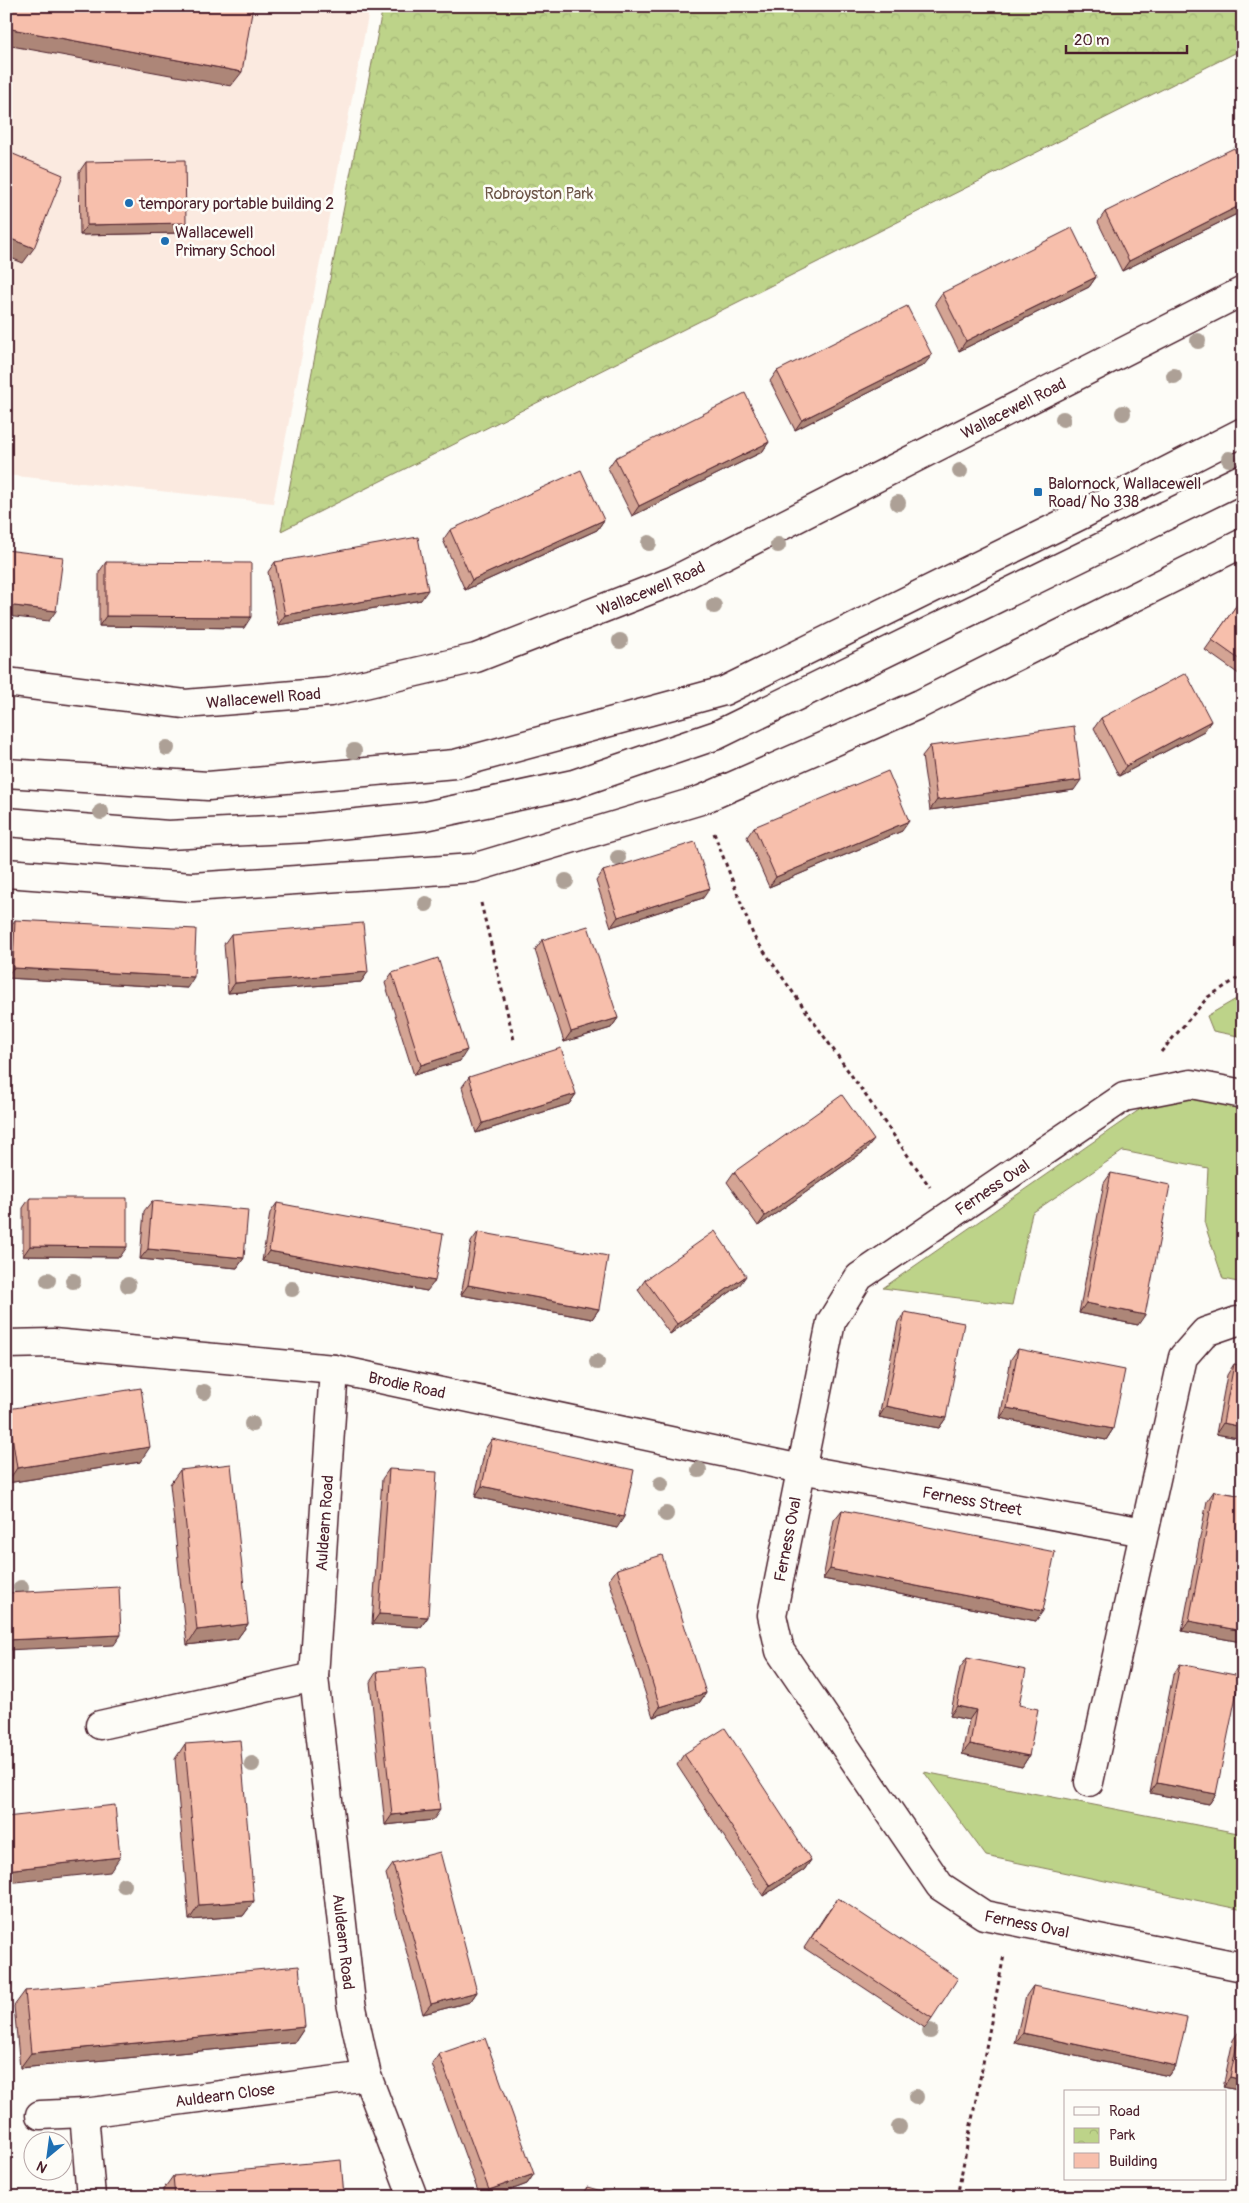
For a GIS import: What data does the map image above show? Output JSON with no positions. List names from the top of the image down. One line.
{"streets":{"street":["Wallacewell Road","Ferness Oval","Brodie Road","Ferness Street","Auldearn Road","Auldearn Close"]},"crossings":[["Ferness Oval","Brodie Road"],["Ferness Oval","Ferness Street"],["Brodie Road","Ferness Street"],["Brodie Road","Auldearn Road"],["Auldearn Road","Auldearn Close"]],"parks":["Robroyston Park"],"places":{"other":["temporary portable building 2","Wallacewell Primary School"],"transit":["Balornock, Wallacewell Road/ No 338"]},"legend":["Road","Park","Building"],"scale_bar":"20 m","north":"bottom left"}
